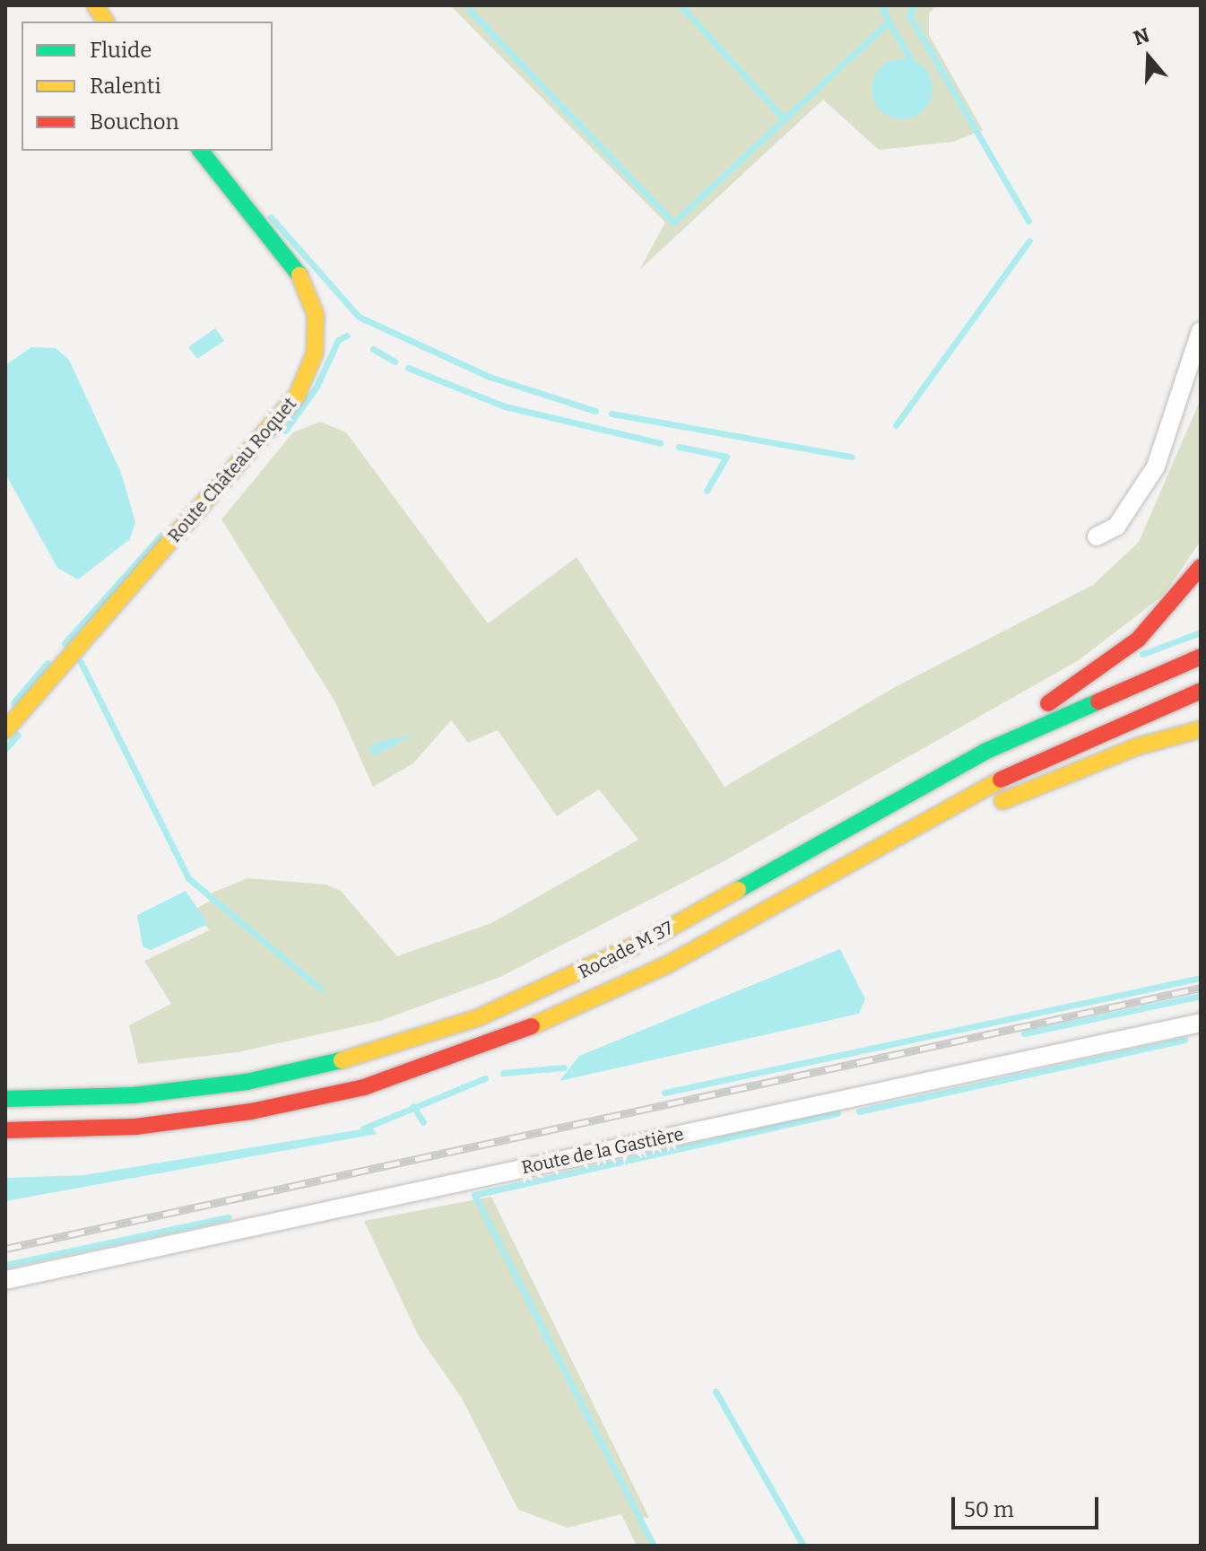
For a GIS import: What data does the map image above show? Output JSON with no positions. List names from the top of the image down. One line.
{"streets":{"main road":["Route Château Roquet","Rocade M 37"],"street":["Route de la Gastière"]},"legend":["Fluide","Ralenti","Bouchon"],"scale_bar":"50 m","north":"top"}
